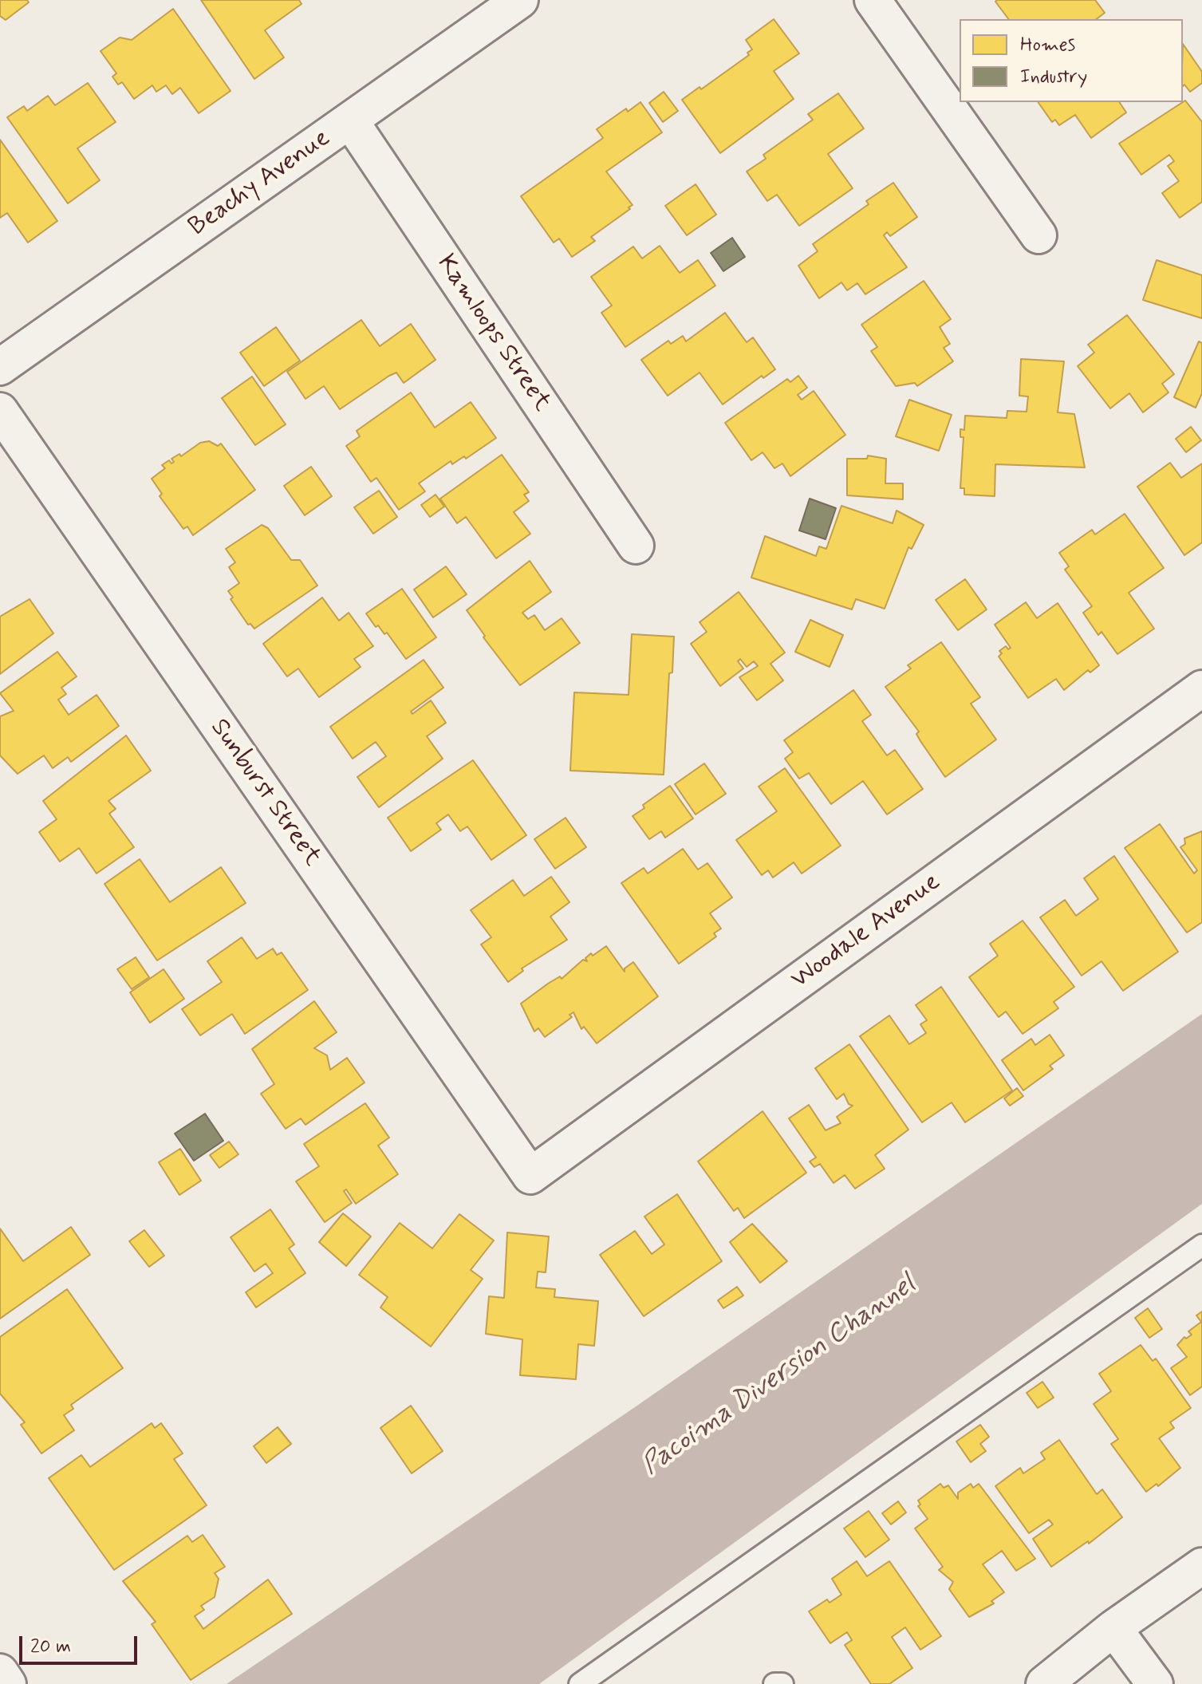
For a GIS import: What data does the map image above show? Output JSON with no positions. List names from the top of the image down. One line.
{"streets":{"street":["Beachy Avenue","Kamloops Street","Sunburst Street","Woodale Avenue"]},"crossings":[["Beachy Avenue","Kamloops Street"],["Sunburst Street","Woodale Avenue"]],"water":["Pacoima Diversion Channel"],"legend":["Homes","Industry"],"scale_bar":"20 m"}
